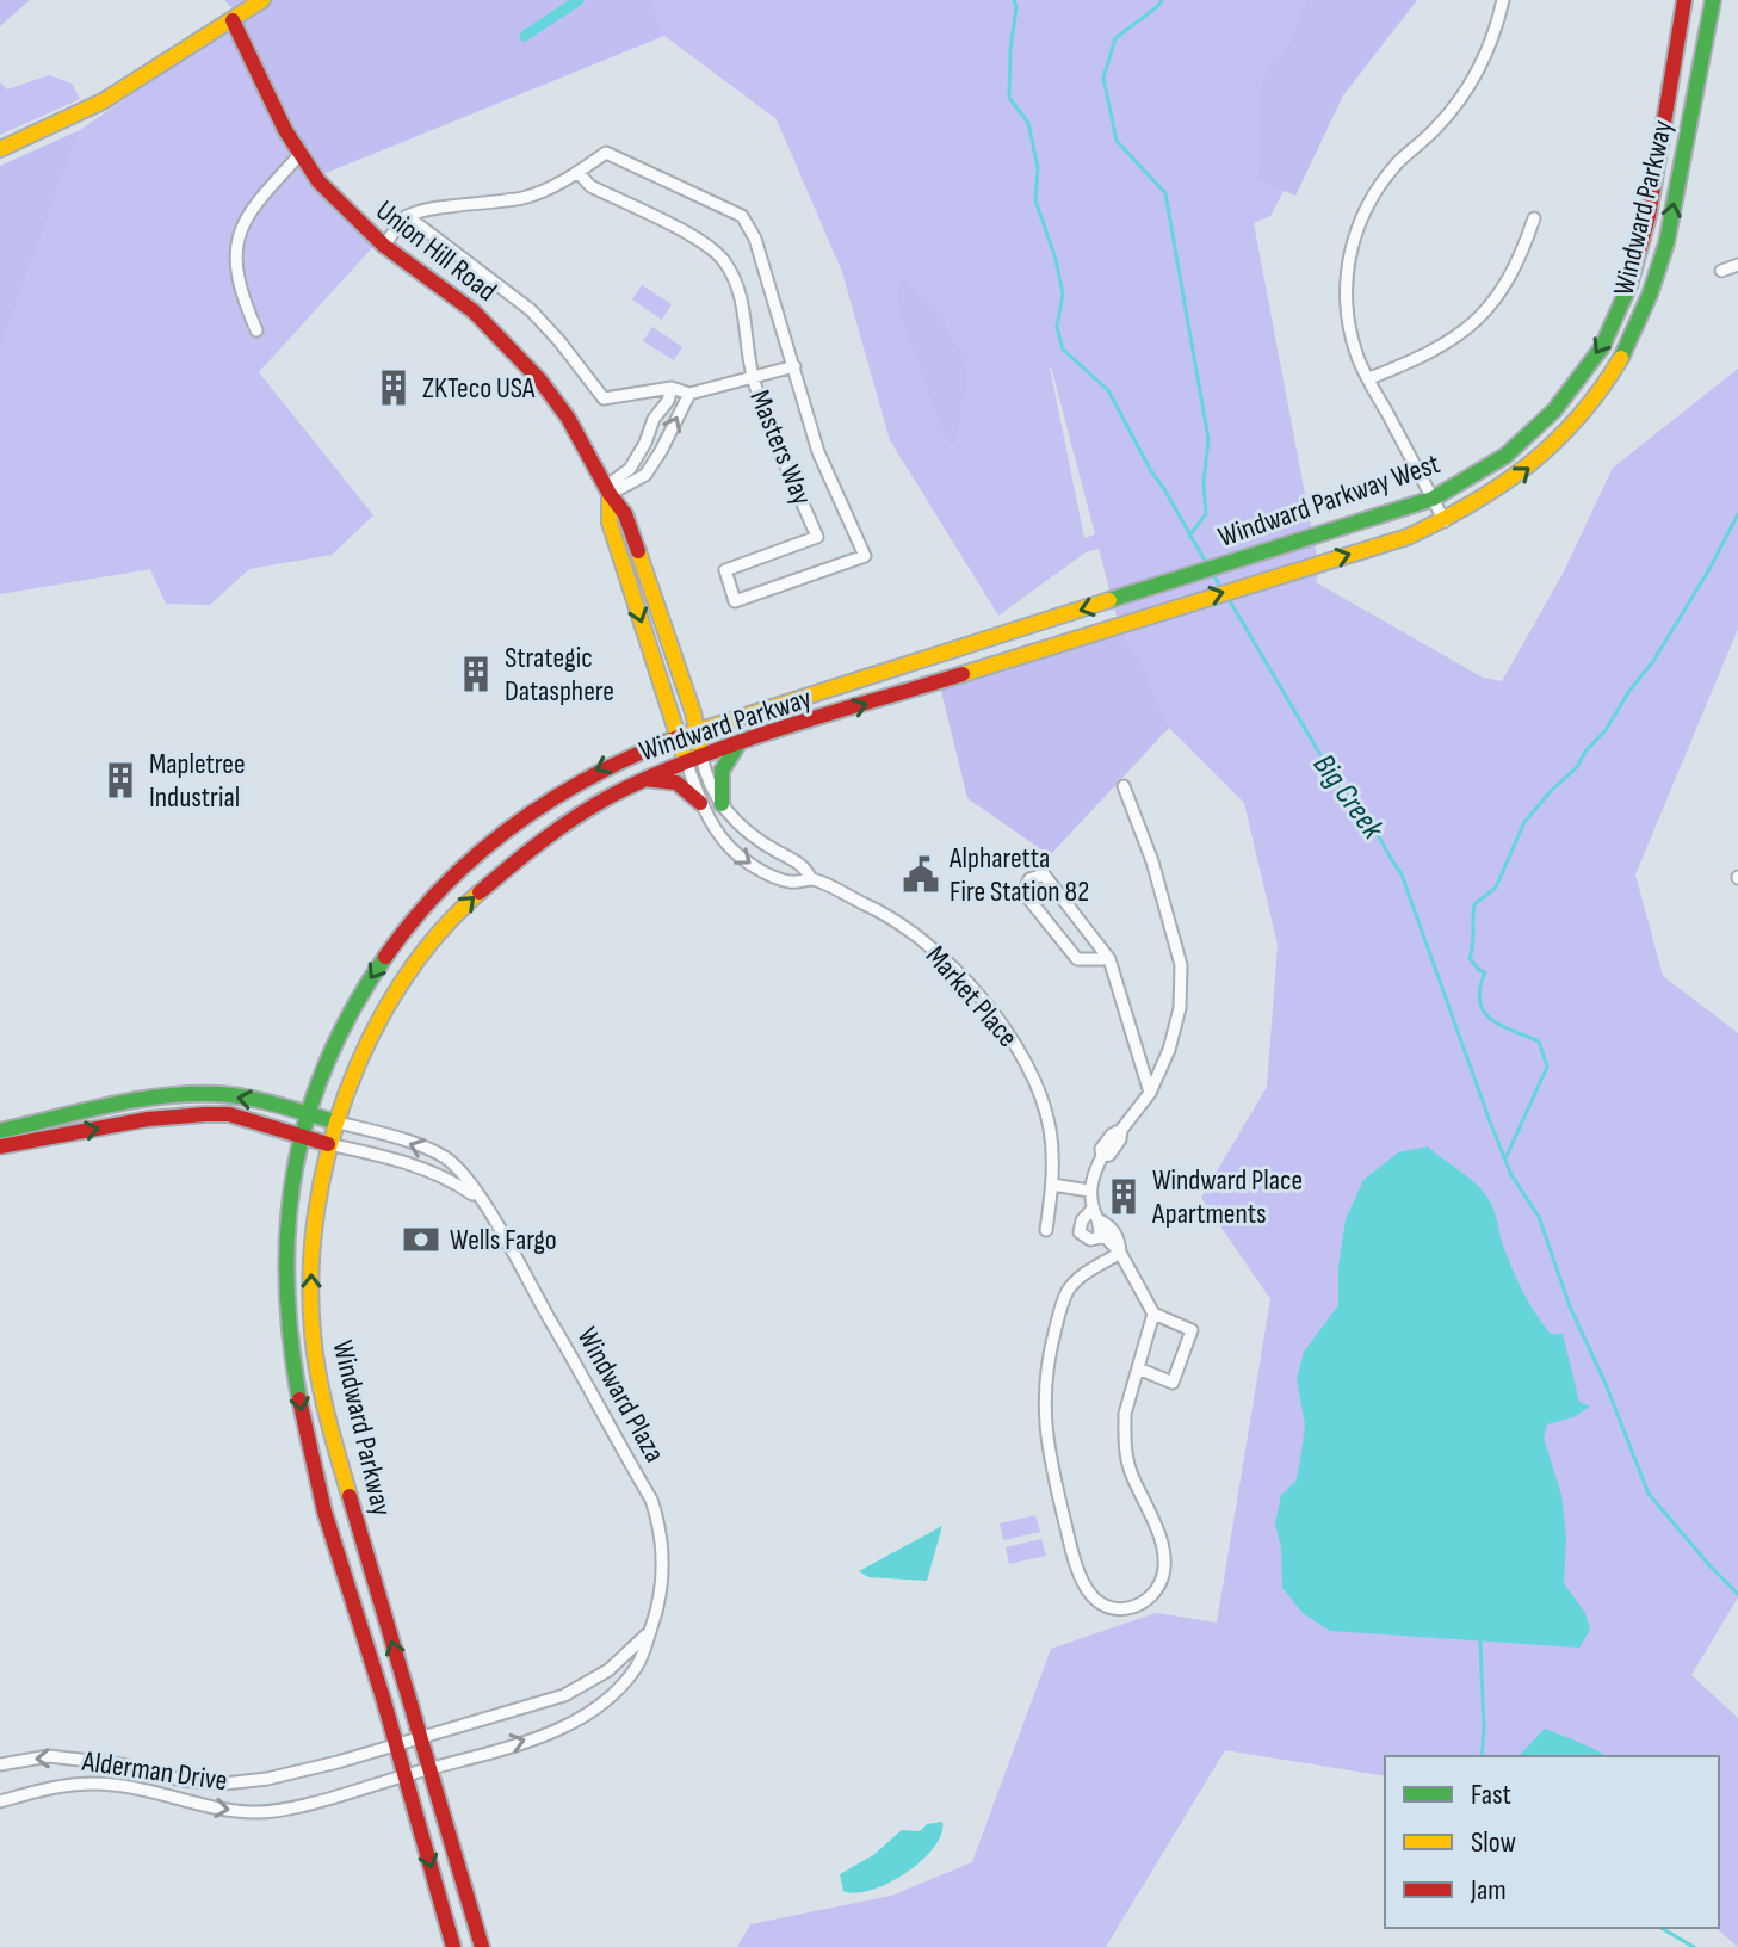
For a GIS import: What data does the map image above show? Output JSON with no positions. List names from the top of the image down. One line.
{"streets":{"main road":["Windward Parkway","Union Hill Road","Windward Parkway West","Windward Plaza"],"street":["Masters Way","Market Place","Alderman Drive"]},"crossings":[["Windward Parkway","Union Hill Road"],["Windward Parkway","Windward Parkway West"],["Windward Parkway","Market Place"],["Windward Parkway","Windward Plaza"],["Windward Parkway","Alderman Drive"],["Union Hill Road","Market Place"],["Windward Plaza","Alderman Drive"]],"one_way":["Windward Parkway West"],"water":["Big Creek"],"places":{"building":["ZKTeco USA","Strategic Datasphere","Mapletree Industrial","Windward Place Apartments"],"public building":["Alpharetta Fire Station 82"],"bank":["Wells Fargo"]},"legend":["Fast","Slow","Jam"]}
